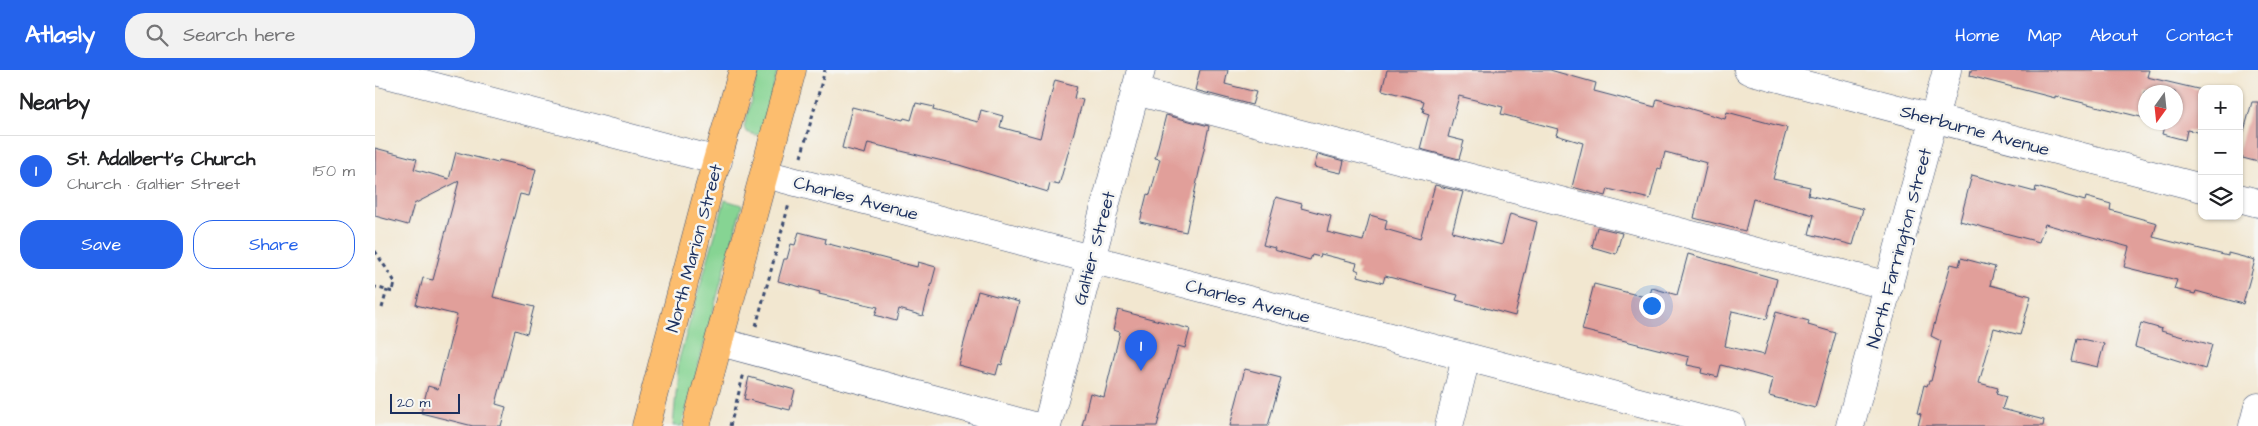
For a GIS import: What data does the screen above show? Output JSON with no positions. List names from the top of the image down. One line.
{"streets":{"main road":["North Marion Street"],"street":["Sherburne Avenue","Charles Avenue","Galtier Street","North Farrington Street"]},"crossings":[["Sherburne Avenue","North Farrington Street"],["Charles Avenue","Galtier Street"]],"scale_bar":"20 m","north":"bottom","page":{"header":"Atlasly","search":"Search here","nav":["Home","Map","About","Contact"],"heading":"Nearby","map_buttons":["+","−"],"list":[{"mark":"1","name":"St. Adalbert's Church","note":"Church · Galtier Street","value":"150 m"}],"buttons":["Save","Share"],"pins":"1","scale":"20 m"}}
